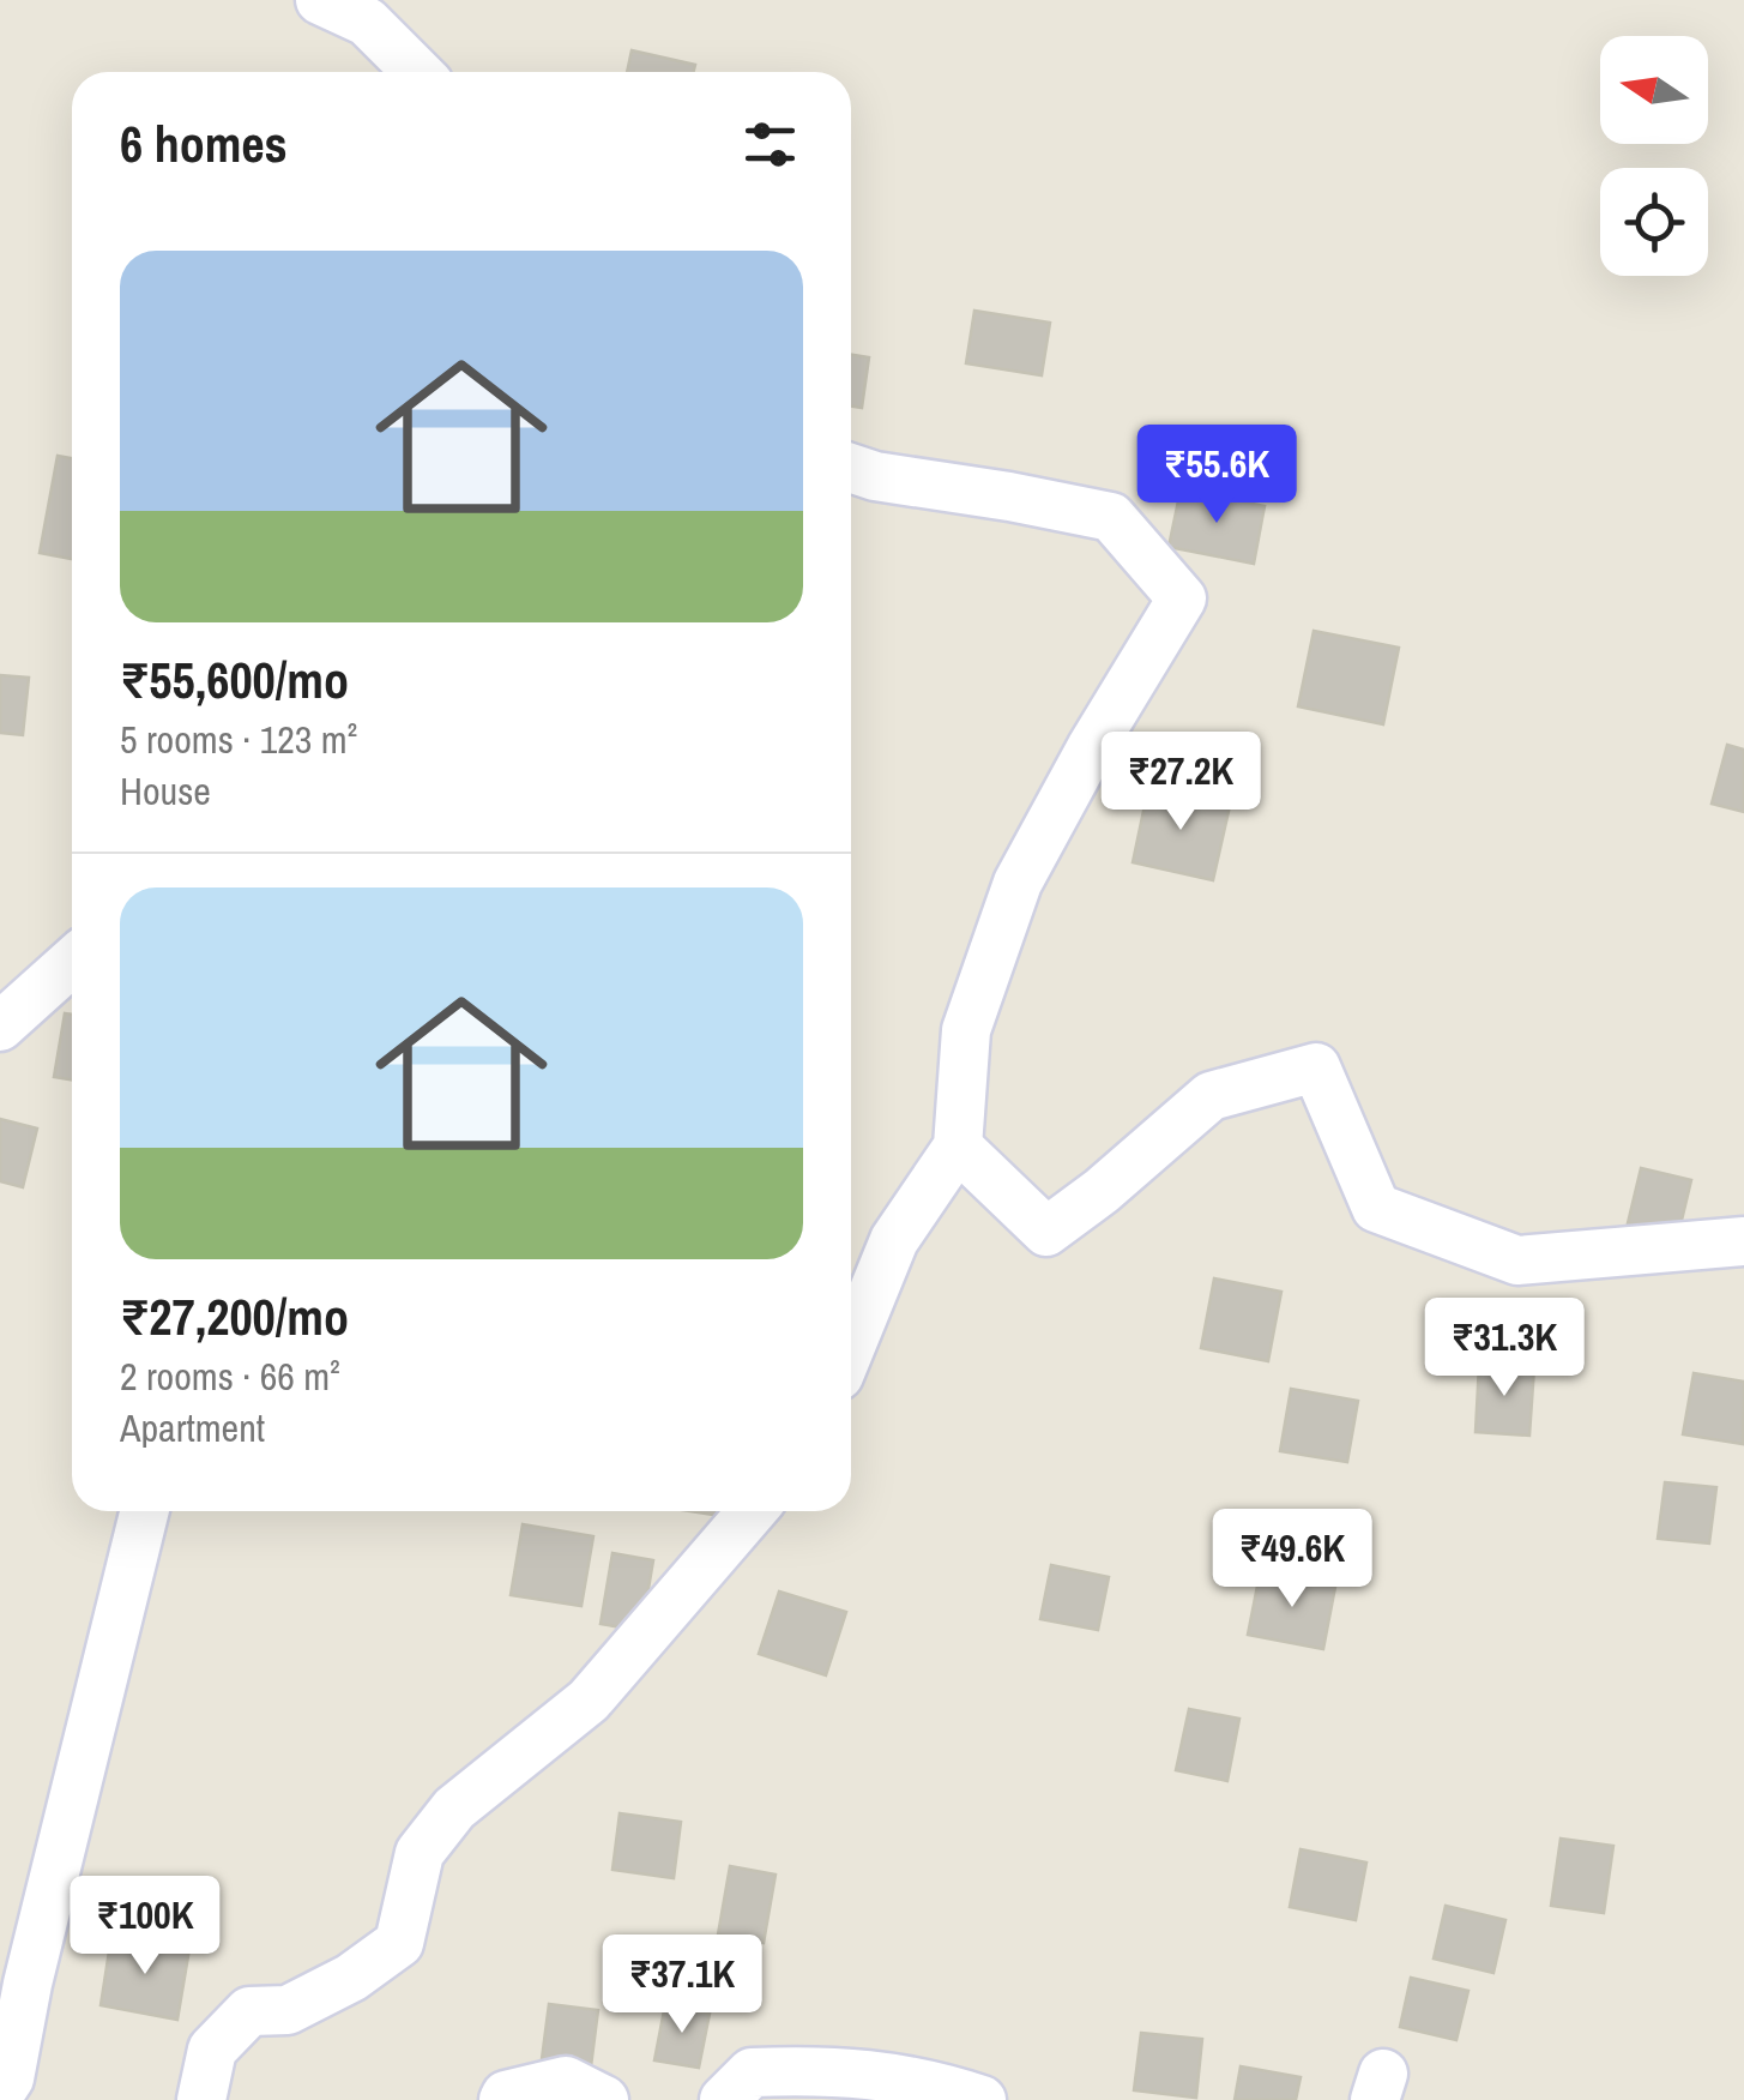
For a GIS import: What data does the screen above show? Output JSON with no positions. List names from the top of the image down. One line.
{"north":"left","page":{"heading":"6 homes","list":[{"name":"₹55,600/mo","note":"5 rooms · 123 m² · House"},{"name":"₹27,200/mo","note":"2 rooms · 66 m² · Apartment"}],"price":["₹55.6K","₹27.2K","₹31.3K","₹49.6K","₹100K","₹37.1K"]}}
